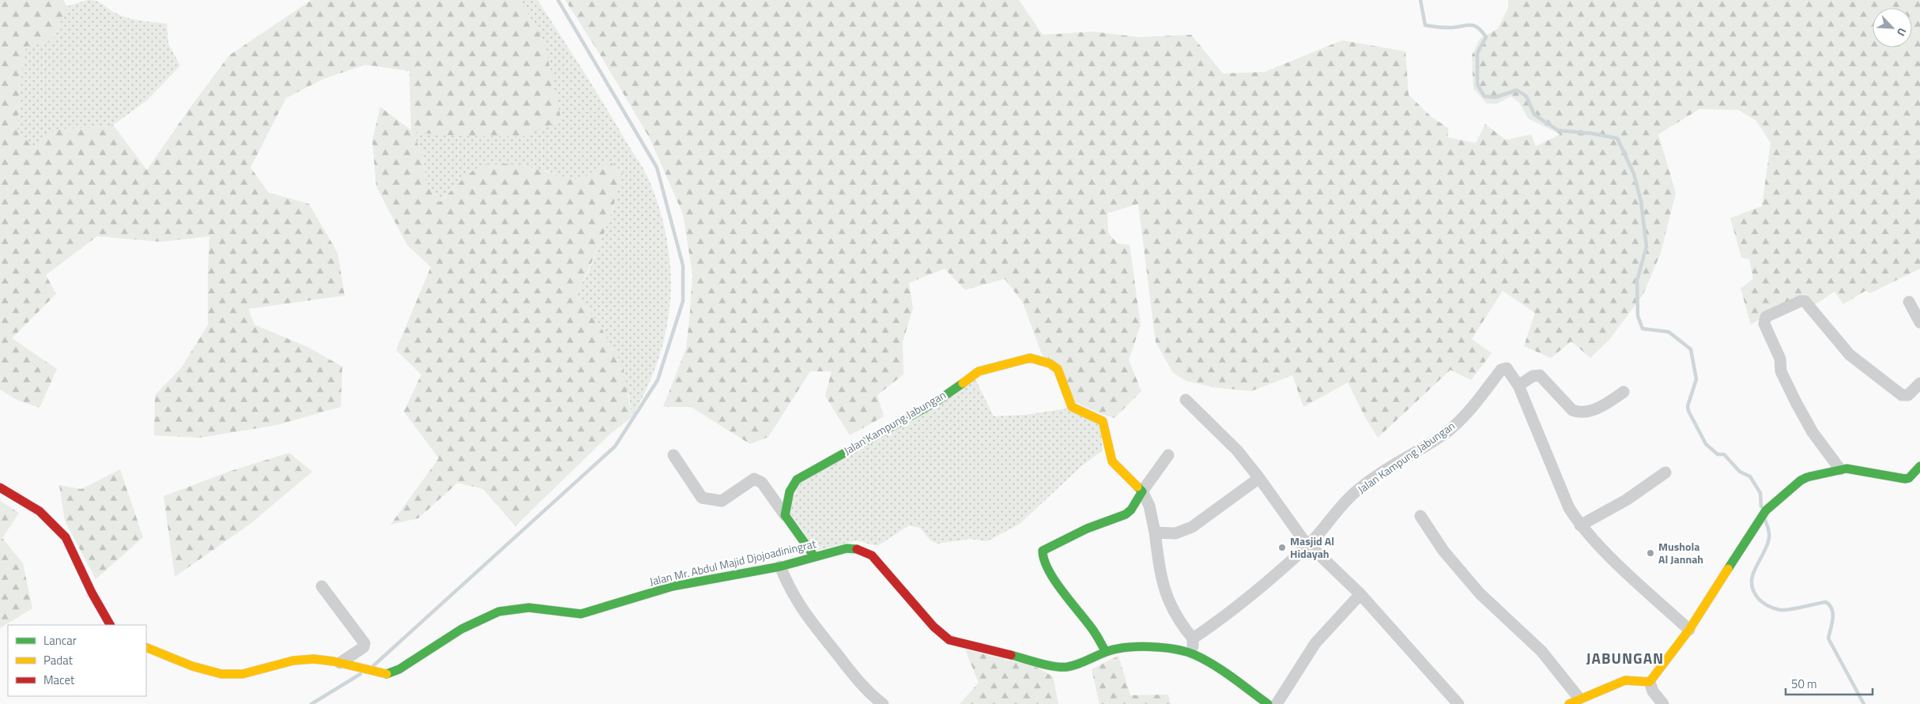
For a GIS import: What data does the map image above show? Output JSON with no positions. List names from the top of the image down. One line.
{"streets":{"street":["Jalan Kampung Jabungan","Jalan Mr. Abdul Majid Djojoadiningrat"]},"districts":["JABUNGAN"],"places":["Masjid Al Hidayah","Mushola Al Jannah"],"legend":["Lancar","Padat","Macet"],"scale_bar":"50 m","north":"bottom right"}
